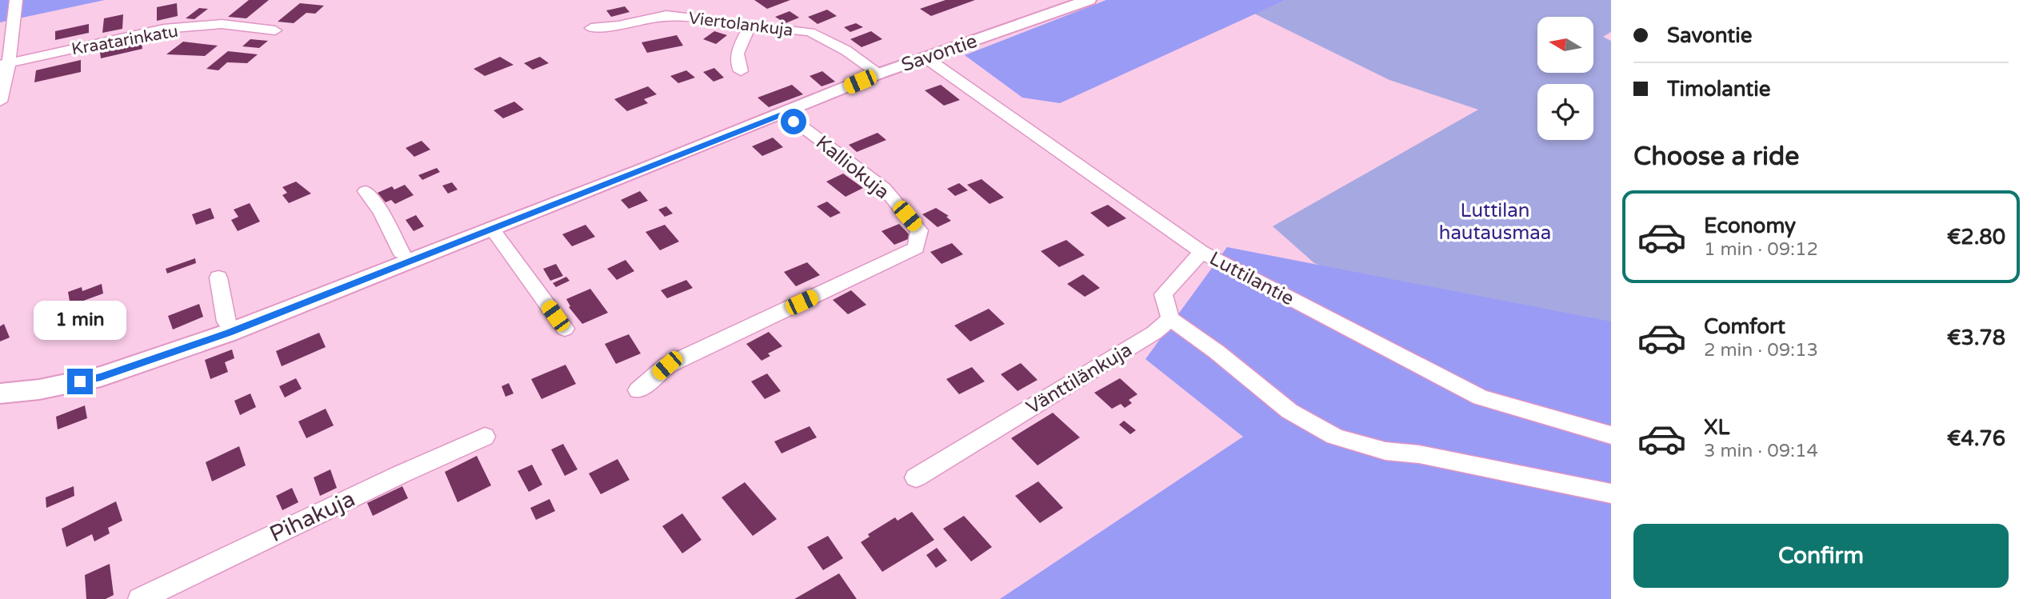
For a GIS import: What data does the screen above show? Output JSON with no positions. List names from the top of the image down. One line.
{"streets":{"street":["Viertolankuja","Kraatarinkatu","Savontie","Kalliokuja","Luttilantie","Vänttilänkuja","Pihakuja"]},"crossings":[["Viertolankuja","Savontie"],["Savontie","Kalliokuja"],["Savontie","Luttilantie"]],"parks":["Luttilan hautausmaa"],"north":"left","page":{"banner":["Savontie","Timolantie"],"heading":"Choose a ride","list":[{"name":"Economy","note":"1 min · 09:12","value":"€2.80"},{"name":"Comfort","note":"2 min · 09:13","value":"€3.78"},{"name":"XL","note":"3 min · 09:14","value":"€4.76"}],"bubble":"1 min","buttons":"Confirm"}}
